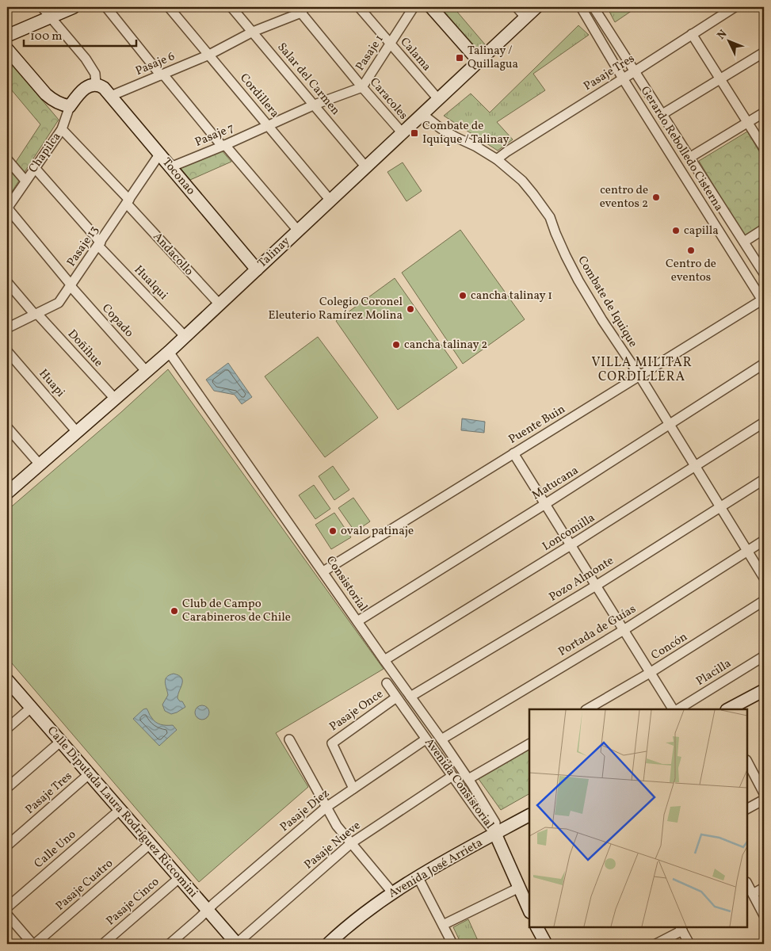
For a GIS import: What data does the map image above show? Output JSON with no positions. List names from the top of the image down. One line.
{"streets":{"street":["Pasaje 1","Calama","Pasaje 6","Pasaje Tres","Salar del Carmen","Cordillera","Caracoles","Pasaje 7","Gerardo Rebolledo Cisterna","Chapilca","Toconao","Pasaje 13","Talinay","Andacollo","Hualqui","Combate de Iquique","Copado","Doñihue","Huapi","Puente Buin","Matucana","Loncomilla","Pozo Almonte","Consistorial","Portada de Guías","Concón","Placilla","Pasaje Once","Avenida Consistorial","Pasaje Diez","Calle Diputada Laura Rodríguez Riccomini","Pasaje Nueve","Calle Uno","Avenida José Arrieta","Pasaje Cuatro","Pasaje Cinco"]},"crossings":[["Pasaje 1","Calama"],["Pasaje 1","Salar del Carmen"],["Pasaje 1","Cordillera"],["Pasaje 1","Caracoles"],["Pasaje 1","Pasaje 7"],["Calama","Talinay"],["Pasaje 6","Salar del Carmen"],["Pasaje 6","Cordillera"],["Pasaje 6","Caracoles"],["Pasaje 6","Toconao"],["Pasaje Tres","Gerardo Rebolledo Cisterna"],["Pasaje Tres","Combate de Iquique"],["Pasaje Tres","Calle Diputada Laura Rodríguez Riccomini"],["Salar del Carmen","Talinay"],["Cordillera","Pasaje 7"],["Cordillera","Talinay"],["Caracoles","Talinay"],["Pasaje 7","Toconao"],["Gerardo Rebolledo Cisterna","Puente Buin"],["Chapilca","Toconao"],["Chapilca","Andacollo"],["Chapilca","Hualqui"],["Chapilca","Copado"],["Toconao","Pasaje 13"],["Toconao","Talinay"],["Pasaje 13","Andacollo"],["Pasaje 13","Hualqui"],["Pasaje 13","Copado"],["Pasaje 13","Doñihue"],["Talinay","Andacollo"],["Talinay","Hualqui"],["Talinay","Combate de Iquique"],["Talinay","Copado"],["Talinay","Doñihue"],["Talinay","Huapi"],["Talinay","Consistorial"],["Combate de Iquique","Puente Buin"],["Combate de Iquique","Matucana"],["Combate de Iquique","Loncomilla"],["Combate de Iquique","Pozo Almonte"],["Combate de Iquique","Portada de Guías"],["Puente Buin","Consistorial"],["Matucana","Consistorial"],["Loncomilla","Consistorial"],["Pozo Almonte","Consistorial"],["Consistorial","Portada de Guías"],["Consistorial","Avenida Consistorial"],["Consistorial","Avenida José Arrieta"],["Pasaje Once","Avenida Consistorial"],["Pasaje Once","Pasaje Diez"],["Avenida Consistorial","Pasaje Diez"],["Avenida Consistorial","Pasaje Nueve"],["Avenida Consistorial","Avenida José Arrieta"],["Pasaje Diez","Calle Diputada Laura Rodríguez Riccomini"],["Calle Diputada Laura Rodríguez Riccomini","Pasaje Nueve"],["Calle Diputada Laura Rodríguez Riccomini","Calle Uno"],["Calle Diputada Laura Rodríguez Riccomini","Pasaje Cuatro"],["Calle Diputada Laura Rodríguez Riccomini","Pasaje Cinco"]],"districts":["VILLA MILITAR CORDILLERA"],"places":{"transit":["Talinay / Quillagua","Combate de Iquique / Talinay"],"other":["centro de eventos 2","capilla","Centro de eventos","cancha talinay 1","Colegio Coronel Eleuterio Ramírez Molina","cancha talinay 2","ovalo patinaje","Club de Campo Carabineros de Chile"]},"scale_bar":"100 m","north":"top left"}
